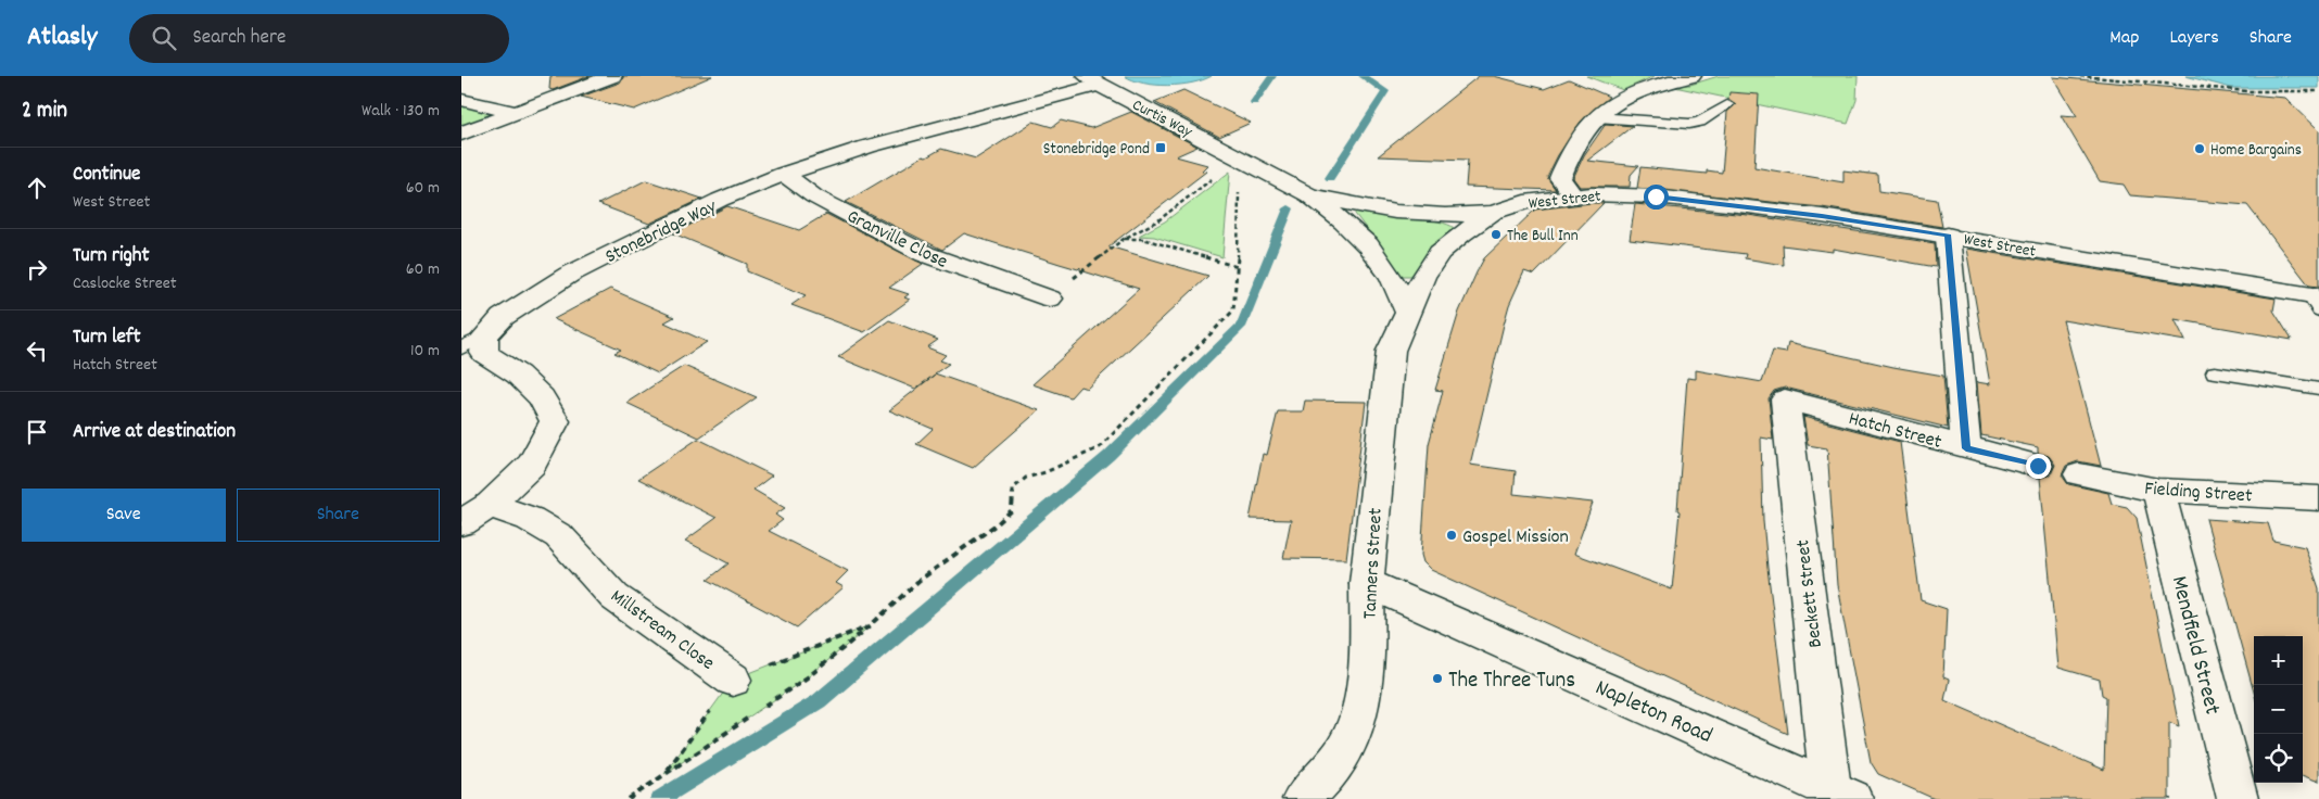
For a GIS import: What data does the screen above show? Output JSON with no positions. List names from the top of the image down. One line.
{"streets":{"street":["Curtis Way","West Street","Stonebridge Way","Granville Close","Hatch Street","Fielding Street","Tanners Street","Beckett Street","Millstream Close","Mendfield Street","Napleton Road"]},"crossings":[["Curtis Way","Stonebridge Way"],["West Street","Tanners Street"],["Stonebridge Way","Granville Close"],["Hatch Street","Beckett Street"],["Fielding Street","Mendfield Street"],["Tanners Street","Napleton Road"],["Beckett Street","Napleton Road"]],"places":{"transit":["Stonebridge Pond"],"other":["Home Bargains","The Bull Inn","Gospel Mission","The Three Tuns"]},"page":{"header":"Atlasly","search":"Search here","nav":["Map","Layers","Share"],"heading":["2 min","Walk · 130 m"],"list":[["Continue","West Street","60 m"],["Turn right","Caslocke Street","60 m"],["Turn left","Hatch Street","10 m"],"Arrive at destination"],"buttons":["Save","Share"],"map_buttons":["+","−"]}}
